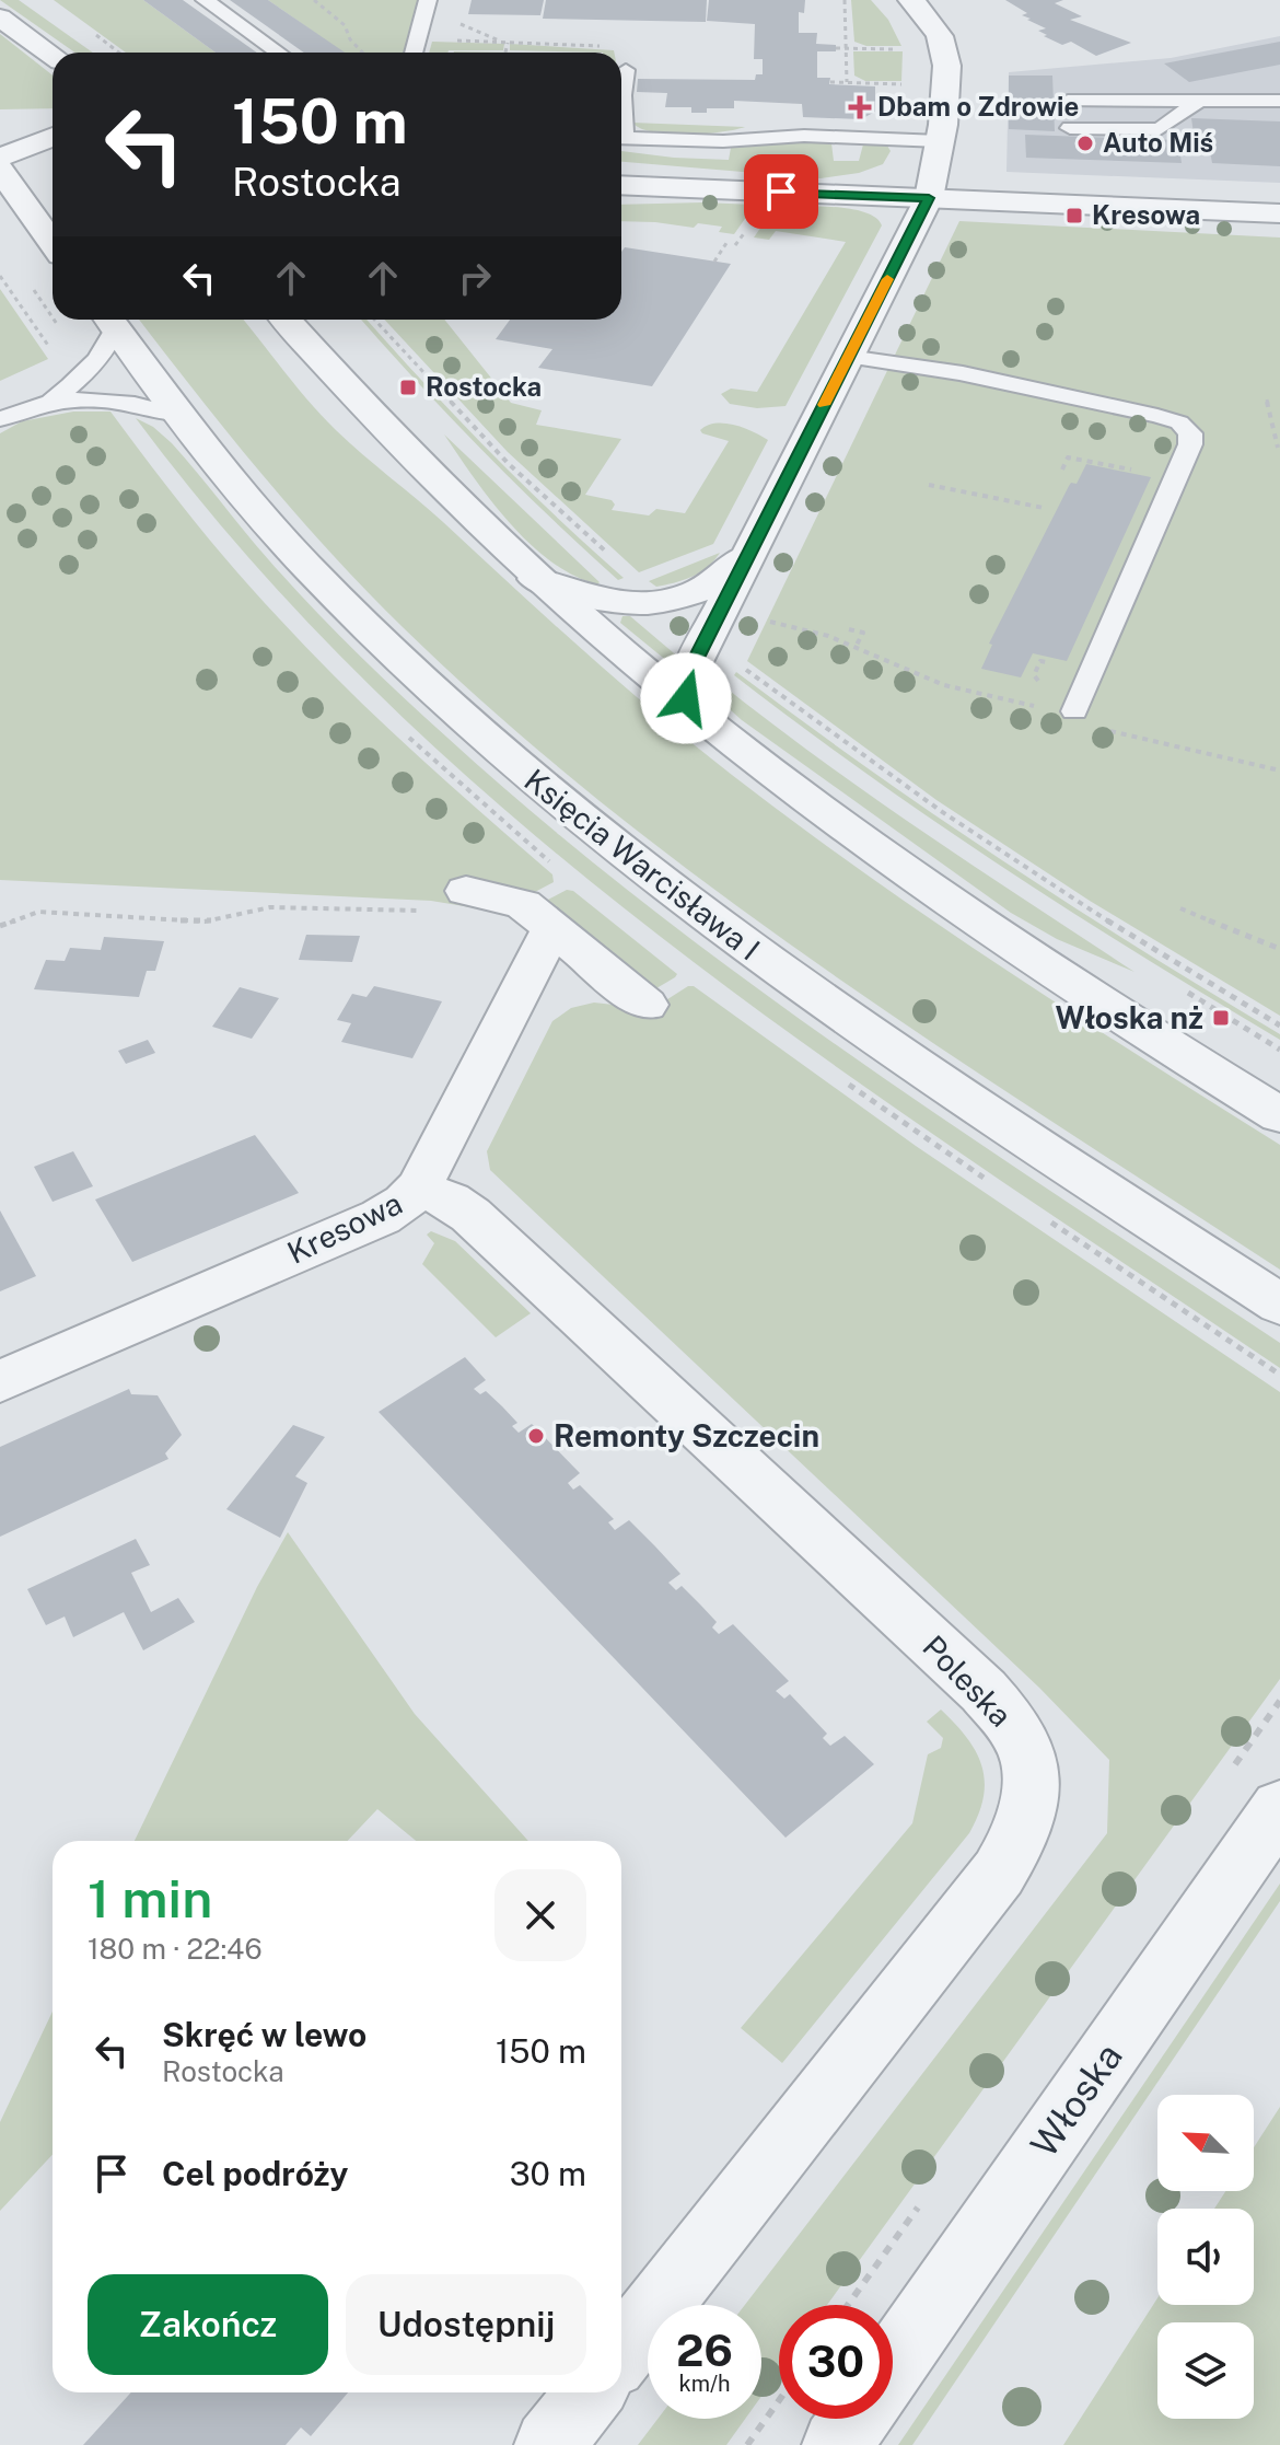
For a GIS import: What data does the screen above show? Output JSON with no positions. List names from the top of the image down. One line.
{"streets":{"street":["Księcia Warcisława I","Kresowa","Poleska","Włoska"]},"crossings":[["Kresowa","Poleska"]],"places":{"health":["Dbam o Zdrowie"],"other":["Auto Miś","Remonty Szczecin"],"transit":["Kresowa","Rostocka","Włoska nż"]},"north":"top left","page":{"turn":["150 m","Rostocka"],"heading":["1 min","180 m · 22:46"],"list":[{"name":"Skręć w lewo","note":"Rostocka","value":"150 m"},{"name":"Cel podróży","value":"30 m"}],"buttons":["Zakończ","Udostępnij"],"speed":"26 km/h","limit":"30"}}
